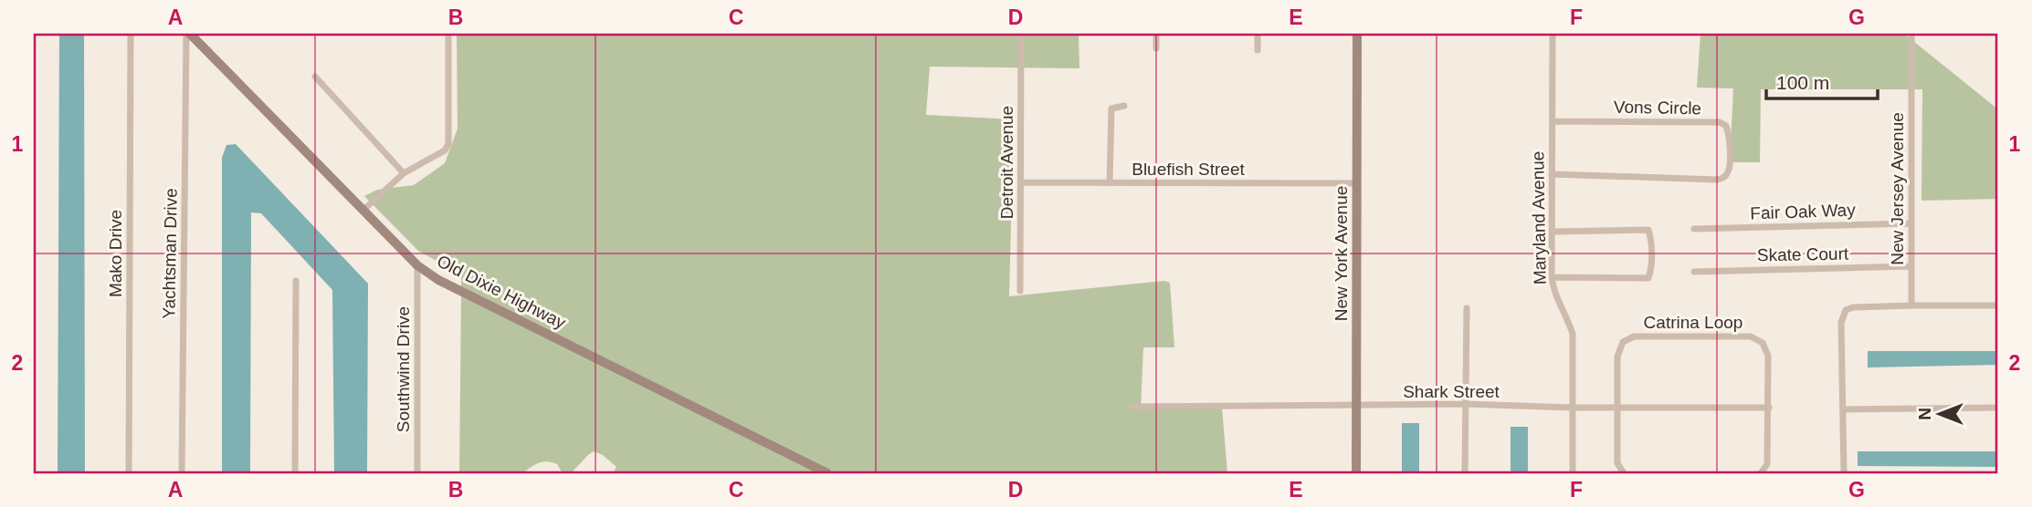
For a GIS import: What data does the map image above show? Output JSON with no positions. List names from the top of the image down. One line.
{"streets":{"street":["Vons Circle","Detroit Avenue","Bluefish Street","New Jersey Avenue","Fair Oak Way","Maryland Avenue","Mako Drive","Yachtsman Drive","New York Avenue","Skate Court","Old Dixie Highway","Catrina Loop","Southwind Drive","Shark Street"]},"crossings":[["Vons Circle","Maryland Avenue"],["Detroit Avenue","Bluefish Street"],["Bluefish Street","New York Avenue"],["New Jersey Avenue","Fair Oak Way"],["New Jersey Avenue","Skate Court"],["Maryland Avenue","Shark Street"],["Yachtsman Drive","Old Dixie Highway"],["New York Avenue","Shark Street"],["Old Dixie Highway","Southwind Drive"],["Catrina Loop","Shark Street"]],"scale_bar":"100 m","north":"left","grid":{"columns":["A","B","C","D","E","F","G"],"rows":["1","2"]}}
